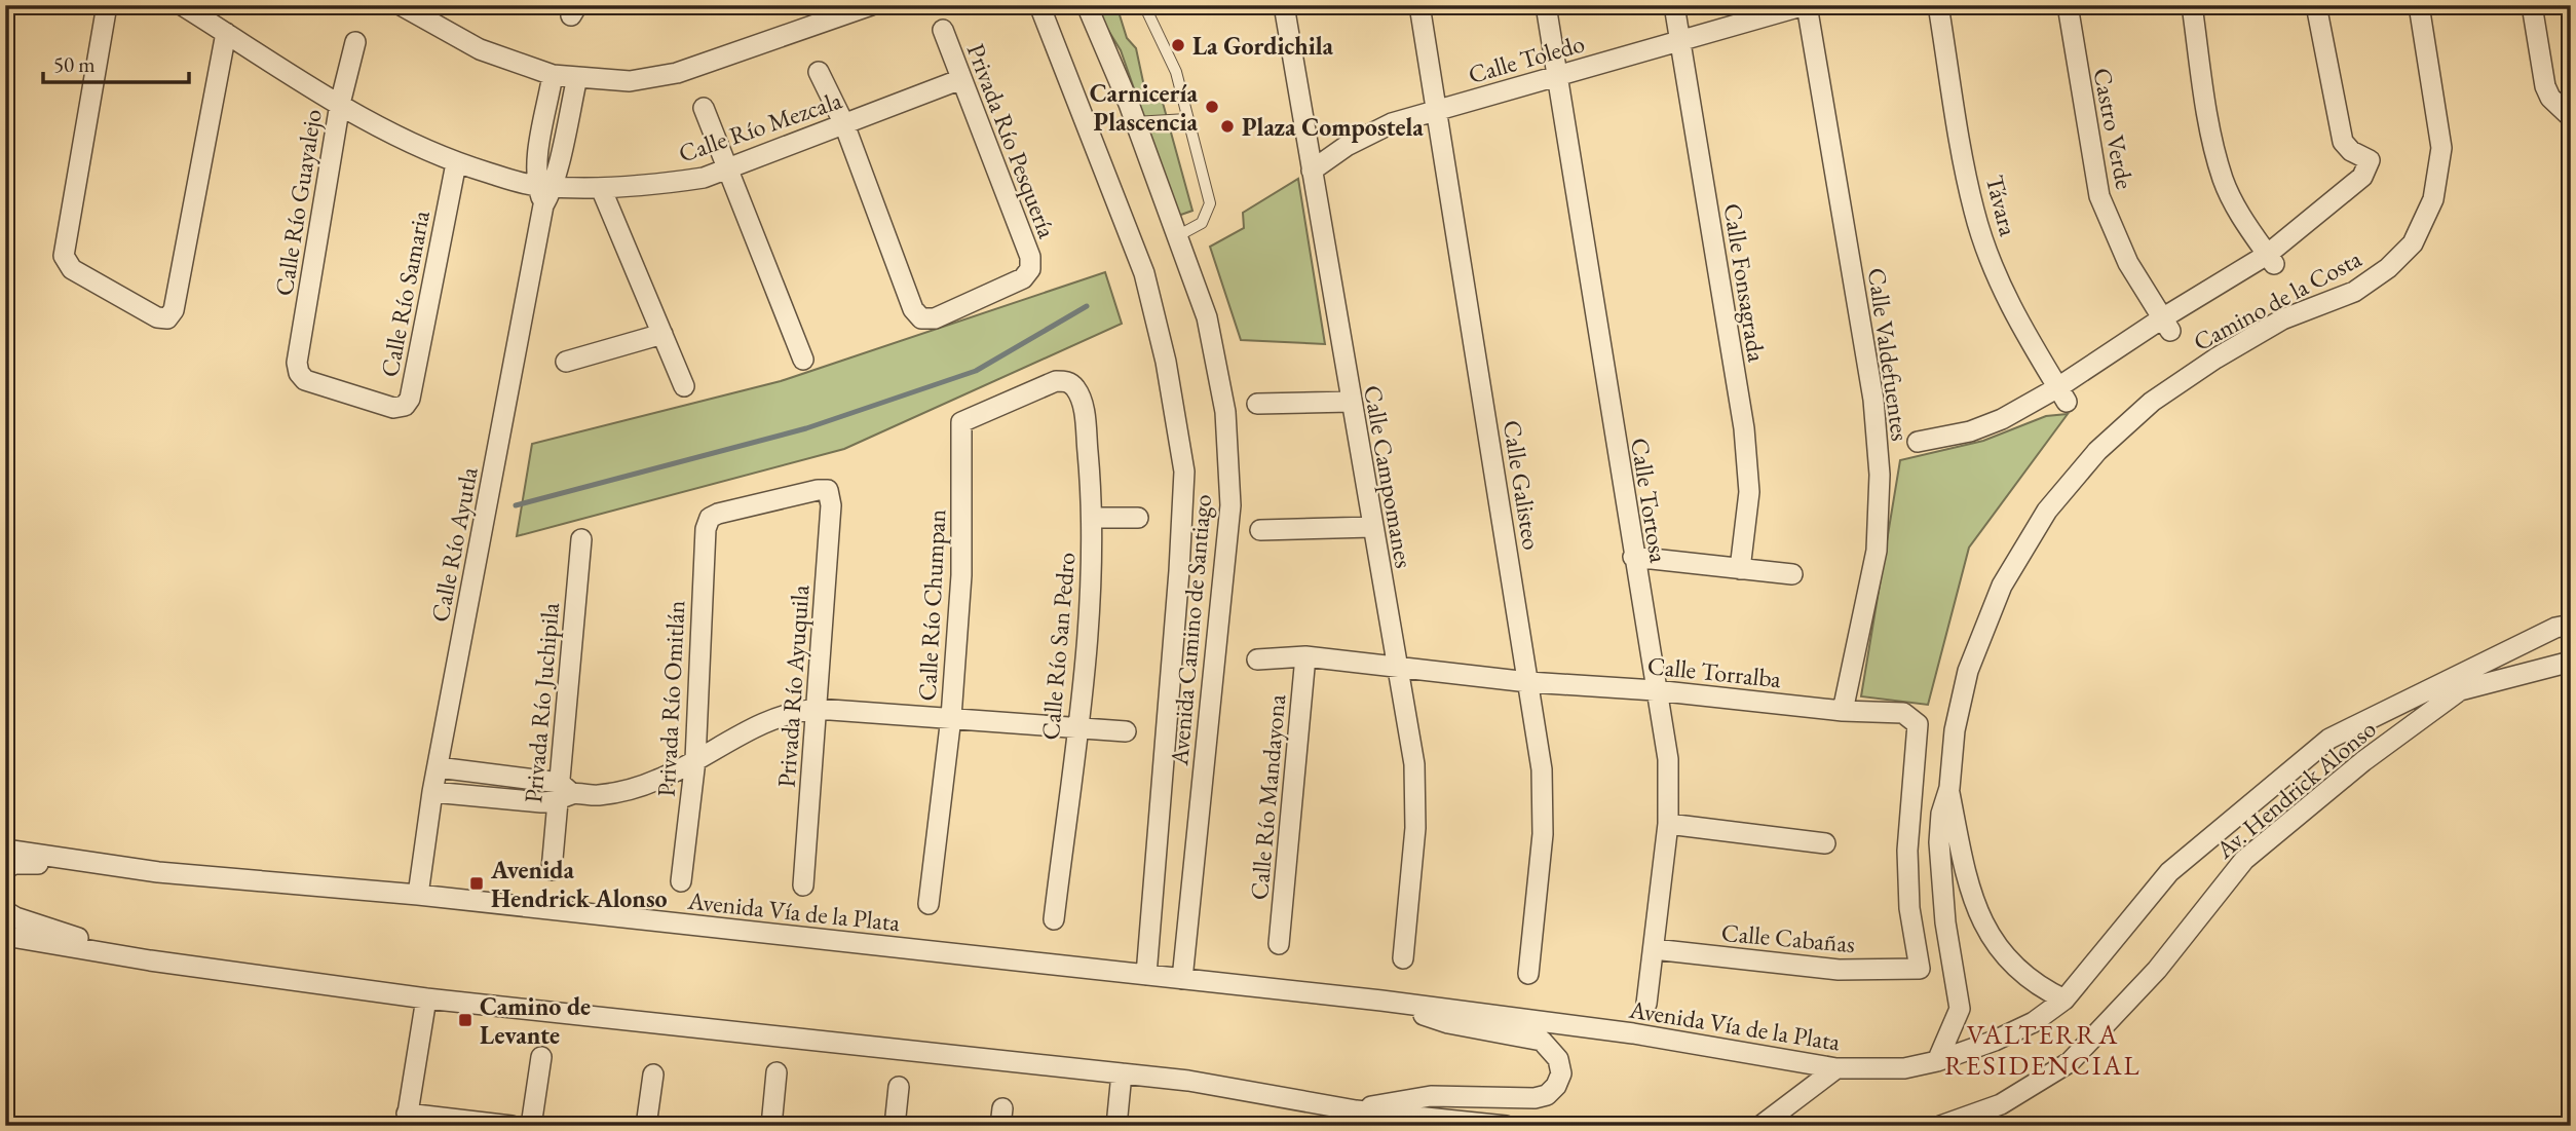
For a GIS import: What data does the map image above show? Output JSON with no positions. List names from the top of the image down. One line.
{"streets":{"street":["Calle Toledo","Calle Río Mezcala","Castro Verde","Privada Río Pesquería","Calle Río Guayalejo","Távara","Calle Fonsagrada","Calle Río Samaria","Camino de la Costa","Calle Valdefuentes","Calle Campomanes","Calle Galisteo","Calle Tortosa","Calle Río Ayutla","Calle Río Chumpan","Avenida Camino de Santiago","Calle Río San Pedro","Calle Torralba","Privada Río Ayuquila","Privada Río Omitlán","Privada Río Juchipila","Av. Hendrick Alonso","Calle Río Mandayona","Avenida Vía de la Plata","Calle Cabañas"]},"crossings":[["Calle Toledo","Calle Fonsagrada"],["Calle Toledo","Calle Valdefuentes"],["Calle Toledo","Calle Campomanes"],["Calle Toledo","Calle Galisteo"],["Calle Toledo","Calle Tortosa"],["Calle Río Mezcala","Privada Río Pesquería"],["Calle Río Mezcala","Calle Río Guayalejo"],["Calle Río Mezcala","Calle Río Samaria"],["Calle Río Mezcala","Calle Río Ayutla"],["Calle Río Guayalejo","Calle Río Samaria"],["Camino de la Costa","Av. Hendrick Alonso"],["Camino de la Costa","Avenida Vía de la Plata"],["Calle Valdefuentes","Calle Torralba"],["Calle Campomanes","Calle Torralba"],["Calle Galisteo","Calle Torralba"],["Calle Tortosa","Calle Torralba"],["Calle Tortosa","Calle Cabañas"],["Calle Río Ayutla","Avenida Vía de la Plata"],["Calle Río Chumpan","Calle Río San Pedro"],["Avenida Camino de Santiago","Avenida Vía de la Plata"],["Calle Torralba","Calle Río Mandayona"],["Calle Torralba","Calle Cabañas"],["Privada Río Ayuquila","Privada Río Omitlán"],["Av. Hendrick Alonso","Avenida Vía de la Plata"]],"districts":["VALTERRA RESIDENCIAL"],"places":{"other":["La Gordichila","Carnicería Plascencia","Plaza Compostela"],"transit":["Avenida Hendrick Alonso","Camino de Levante"]},"scale_bar":"50 m"}
